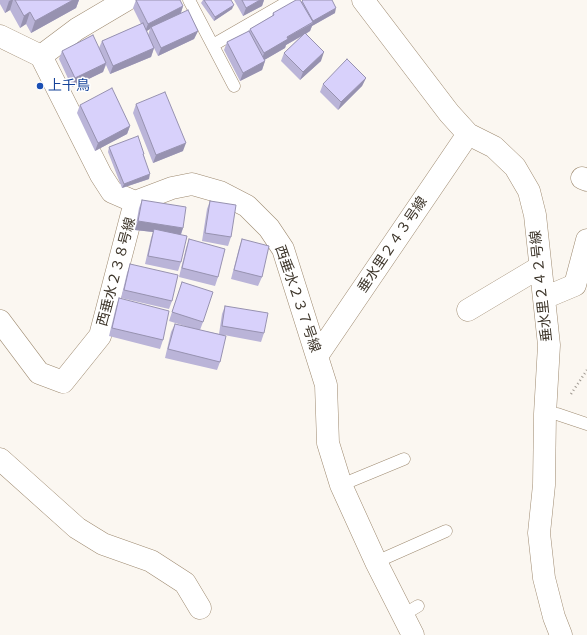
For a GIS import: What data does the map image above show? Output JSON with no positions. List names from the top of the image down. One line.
{"streets":{"street":["垂水里２４３号線","西垂水２３８号線","垂水里２４２号線","西垂水２３７号線"]},"crossings":[["垂水里２４３号線","垂水里２４２号線"],["垂水里２４３号線","西垂水２３７号線"],["西垂水２３８号線","西垂水２３７号線"]],"places":["上千鳥"]}
